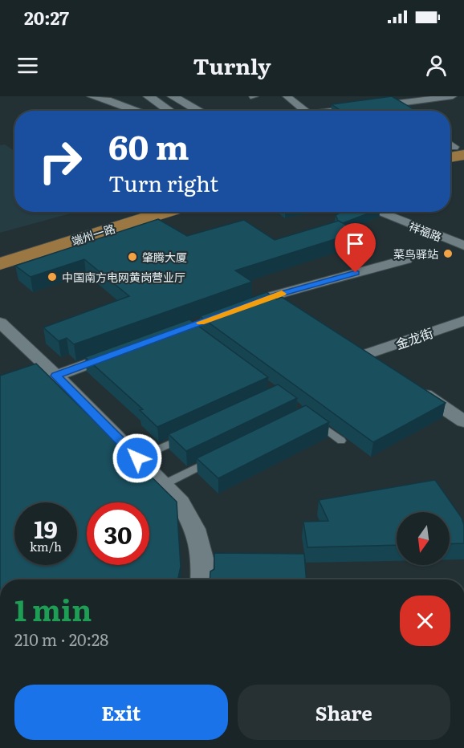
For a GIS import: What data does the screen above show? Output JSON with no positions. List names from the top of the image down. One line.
{"streets":{"main road":["端州一路"],"street":["祥福路","金龙街"]},"places":["菜鸟驿站","肇腾大厦","中国南方电网黄岗营业厅"],"north":"bottom","page":{"status":"20:27","header":"Turnly","turn":["60 m","Turn right"],"speed":"19 km/h","limit":"30","heading":["1 min","210 m · 20:28"],"buttons":["Exit","Share"]}}
